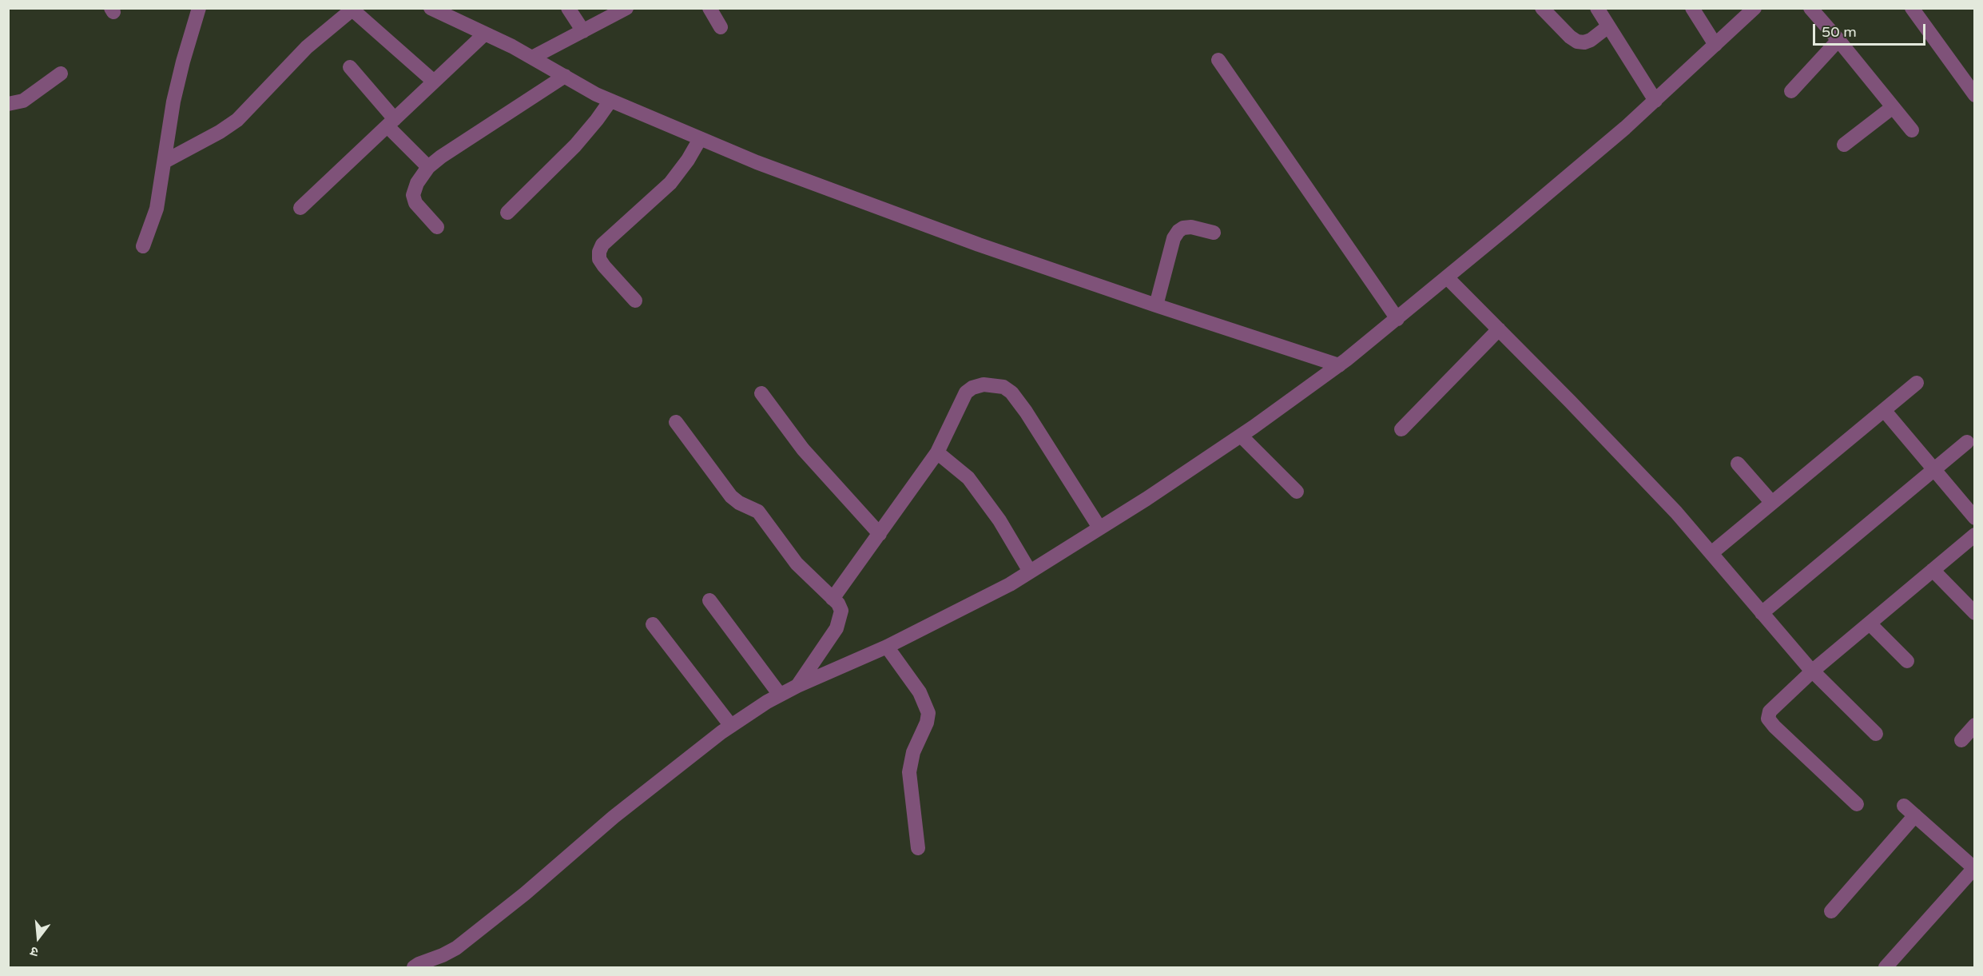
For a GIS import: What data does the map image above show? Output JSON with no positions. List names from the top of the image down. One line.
{"scale_bar":"50 m","north":"bottom"}
